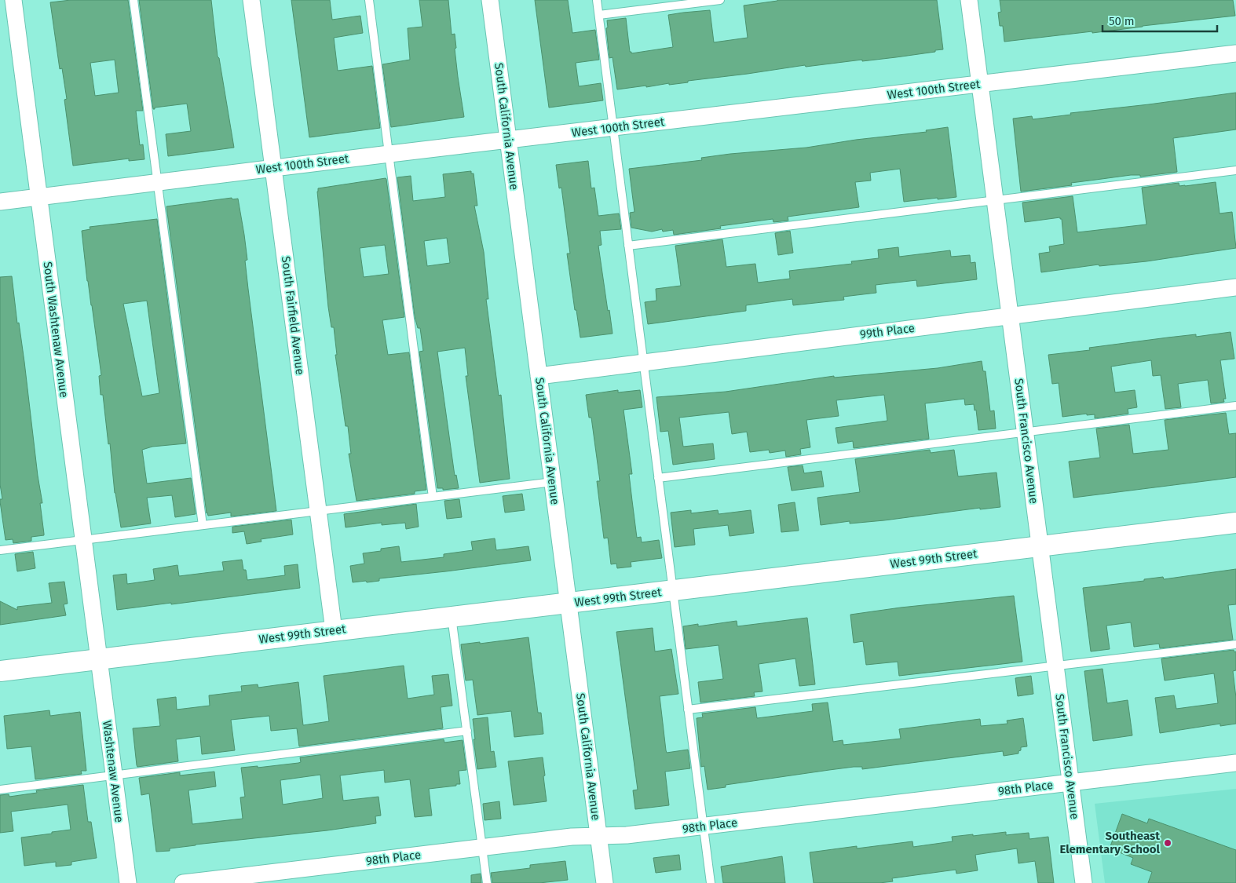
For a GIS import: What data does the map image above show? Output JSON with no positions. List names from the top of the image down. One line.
{"streets":{"street":["West 100th Street","South California Avenue","South Fairfield Avenue","South Washtenaw Avenue","99th Place","South Francisco Avenue","West 99th Street","Washtenaw Avenue","98th Place"]},"crossings":[["West 100th Street","South California Avenue"],["West 100th Street","South Fairfield Avenue"],["West 100th Street","South Washtenaw Avenue"],["West 100th Street","South Francisco Avenue"],["South California Avenue","99th Place"],["South California Avenue","West 99th Street"],["South California Avenue","98th Place"],["South Fairfield Avenue","West 99th Street"],["South Washtenaw Avenue","West 99th Street"],["South Washtenaw Avenue","Washtenaw Avenue"],["99th Place","South Francisco Avenue"],["South Francisco Avenue","West 99th Street"],["South Francisco Avenue","98th Place"],["West 99th Street","Washtenaw Avenue"]],"places":["Southeast Elementary School"],"scale_bar":"50 m"}
